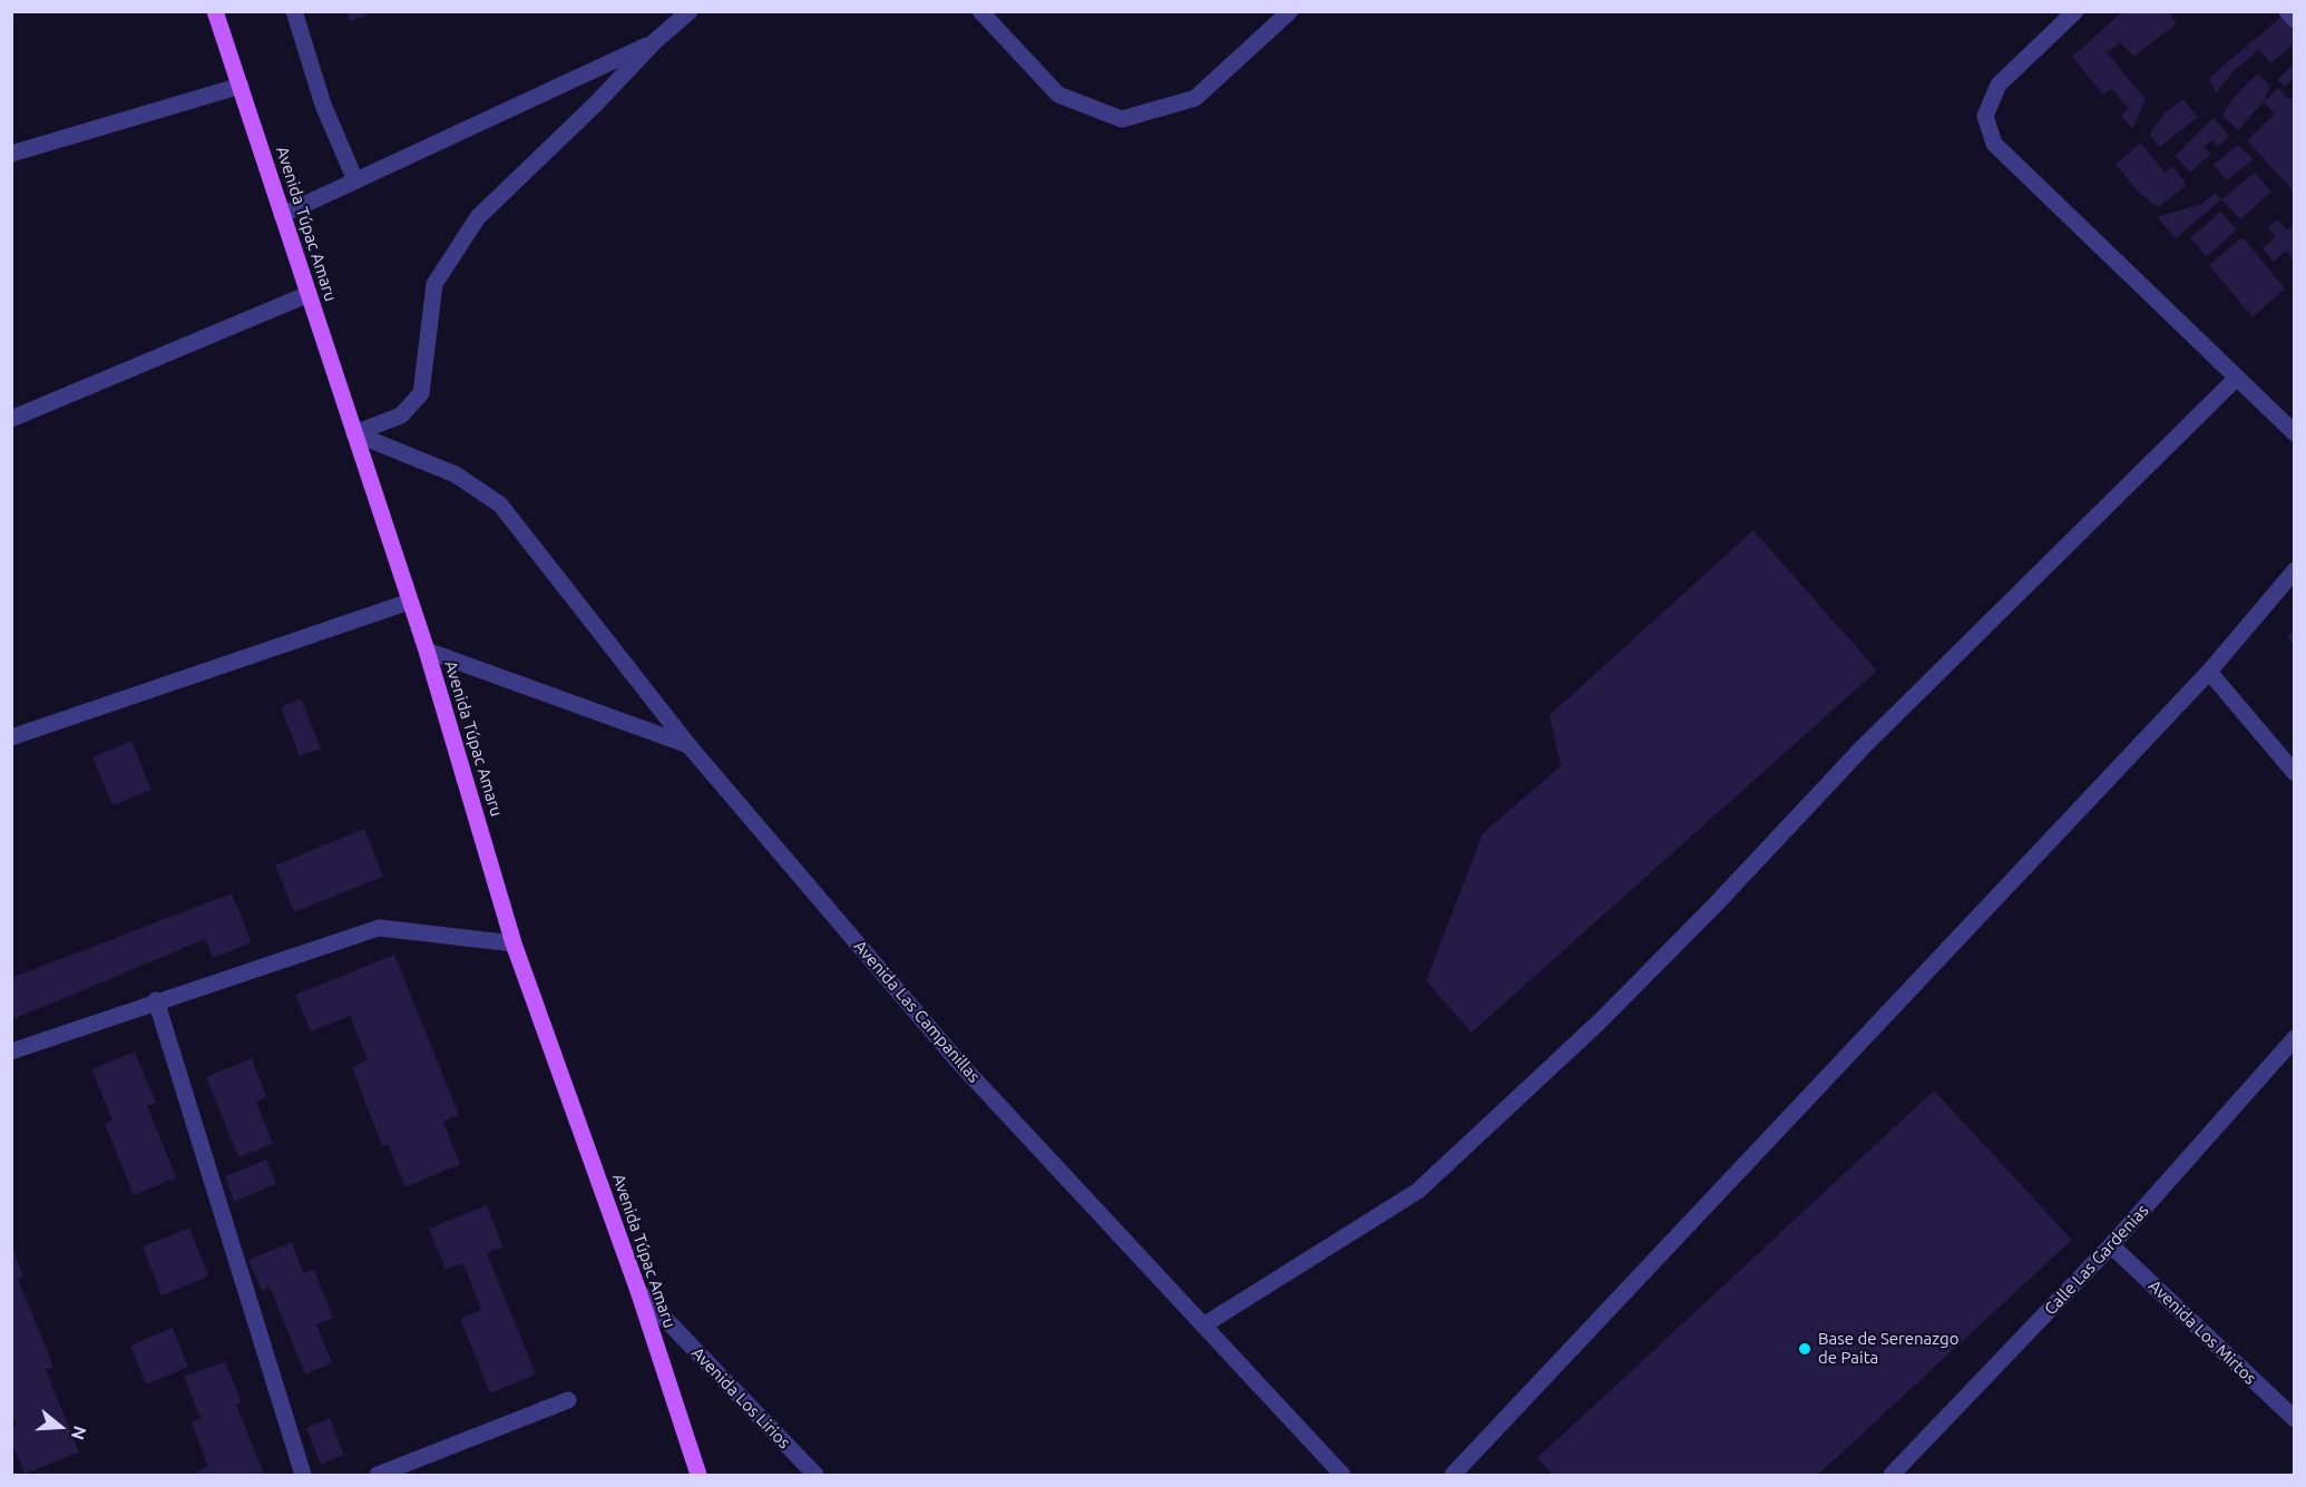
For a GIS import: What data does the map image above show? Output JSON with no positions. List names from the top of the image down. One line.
{"streets":{"main road":["Avenida Túpac Amaru"],"street":["Avenida Las Campanillas","Calle Las Gardenias","Avenida Los Mirtos","Avenida Los Lirios"]},"crossings":[["Avenida Túpac Amaru","Avenida Las Campanillas"],["Avenida Túpac Amaru","Avenida Los Lirios"],["Calle Las Gardenias","Avenida Los Mirtos"]],"places":["Base de Serenazgo de Paita"],"north":"right"}
